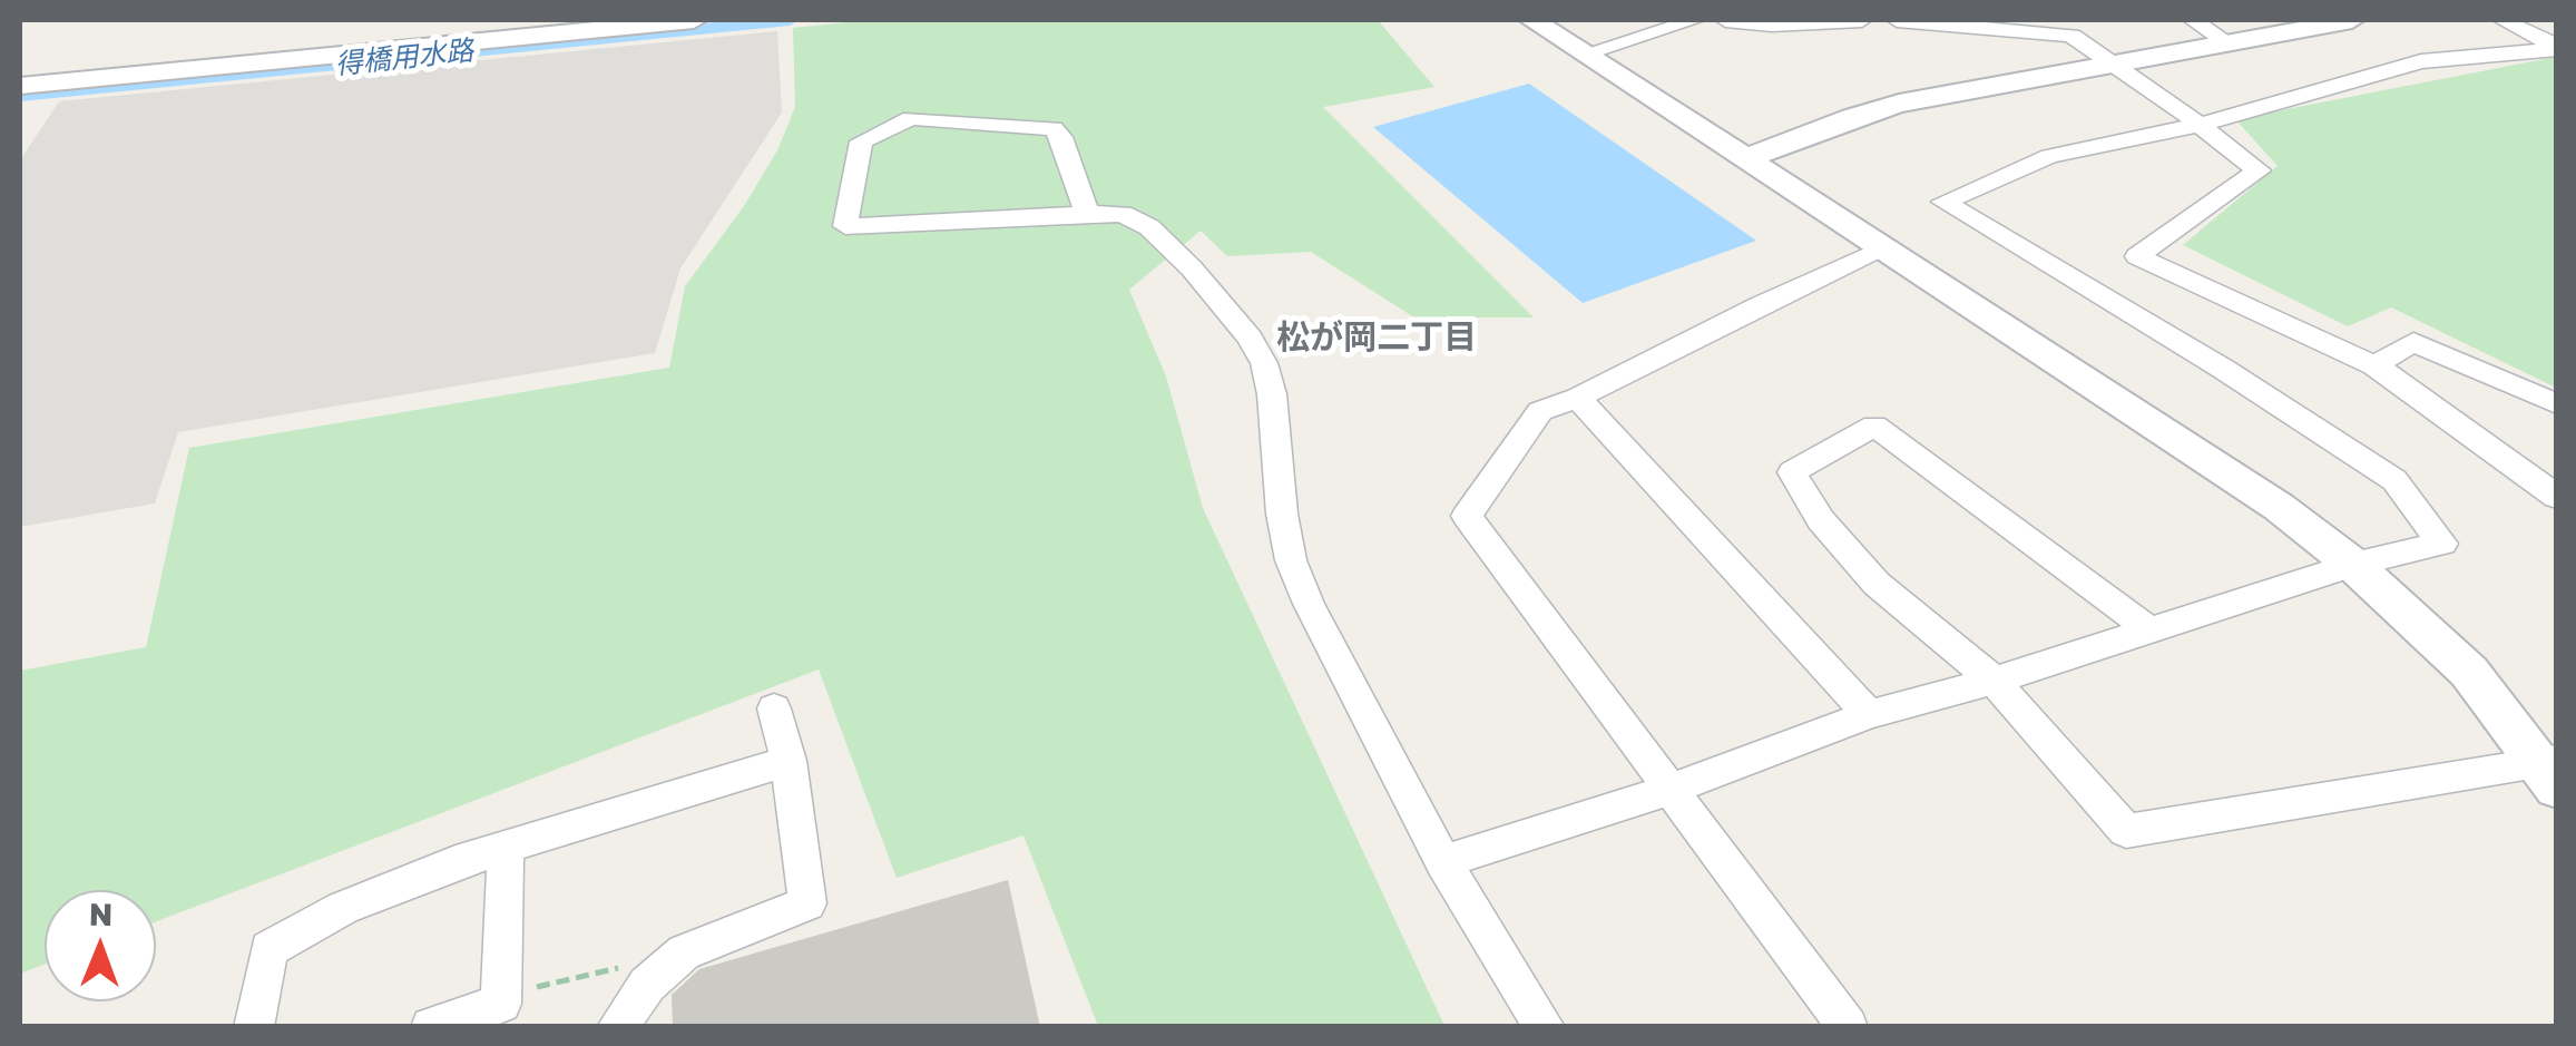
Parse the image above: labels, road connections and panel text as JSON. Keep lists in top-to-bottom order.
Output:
{
  "districts": ["松が岡二丁目"],
  "water": ["得橋用水路"],
  "north": "top"
}
